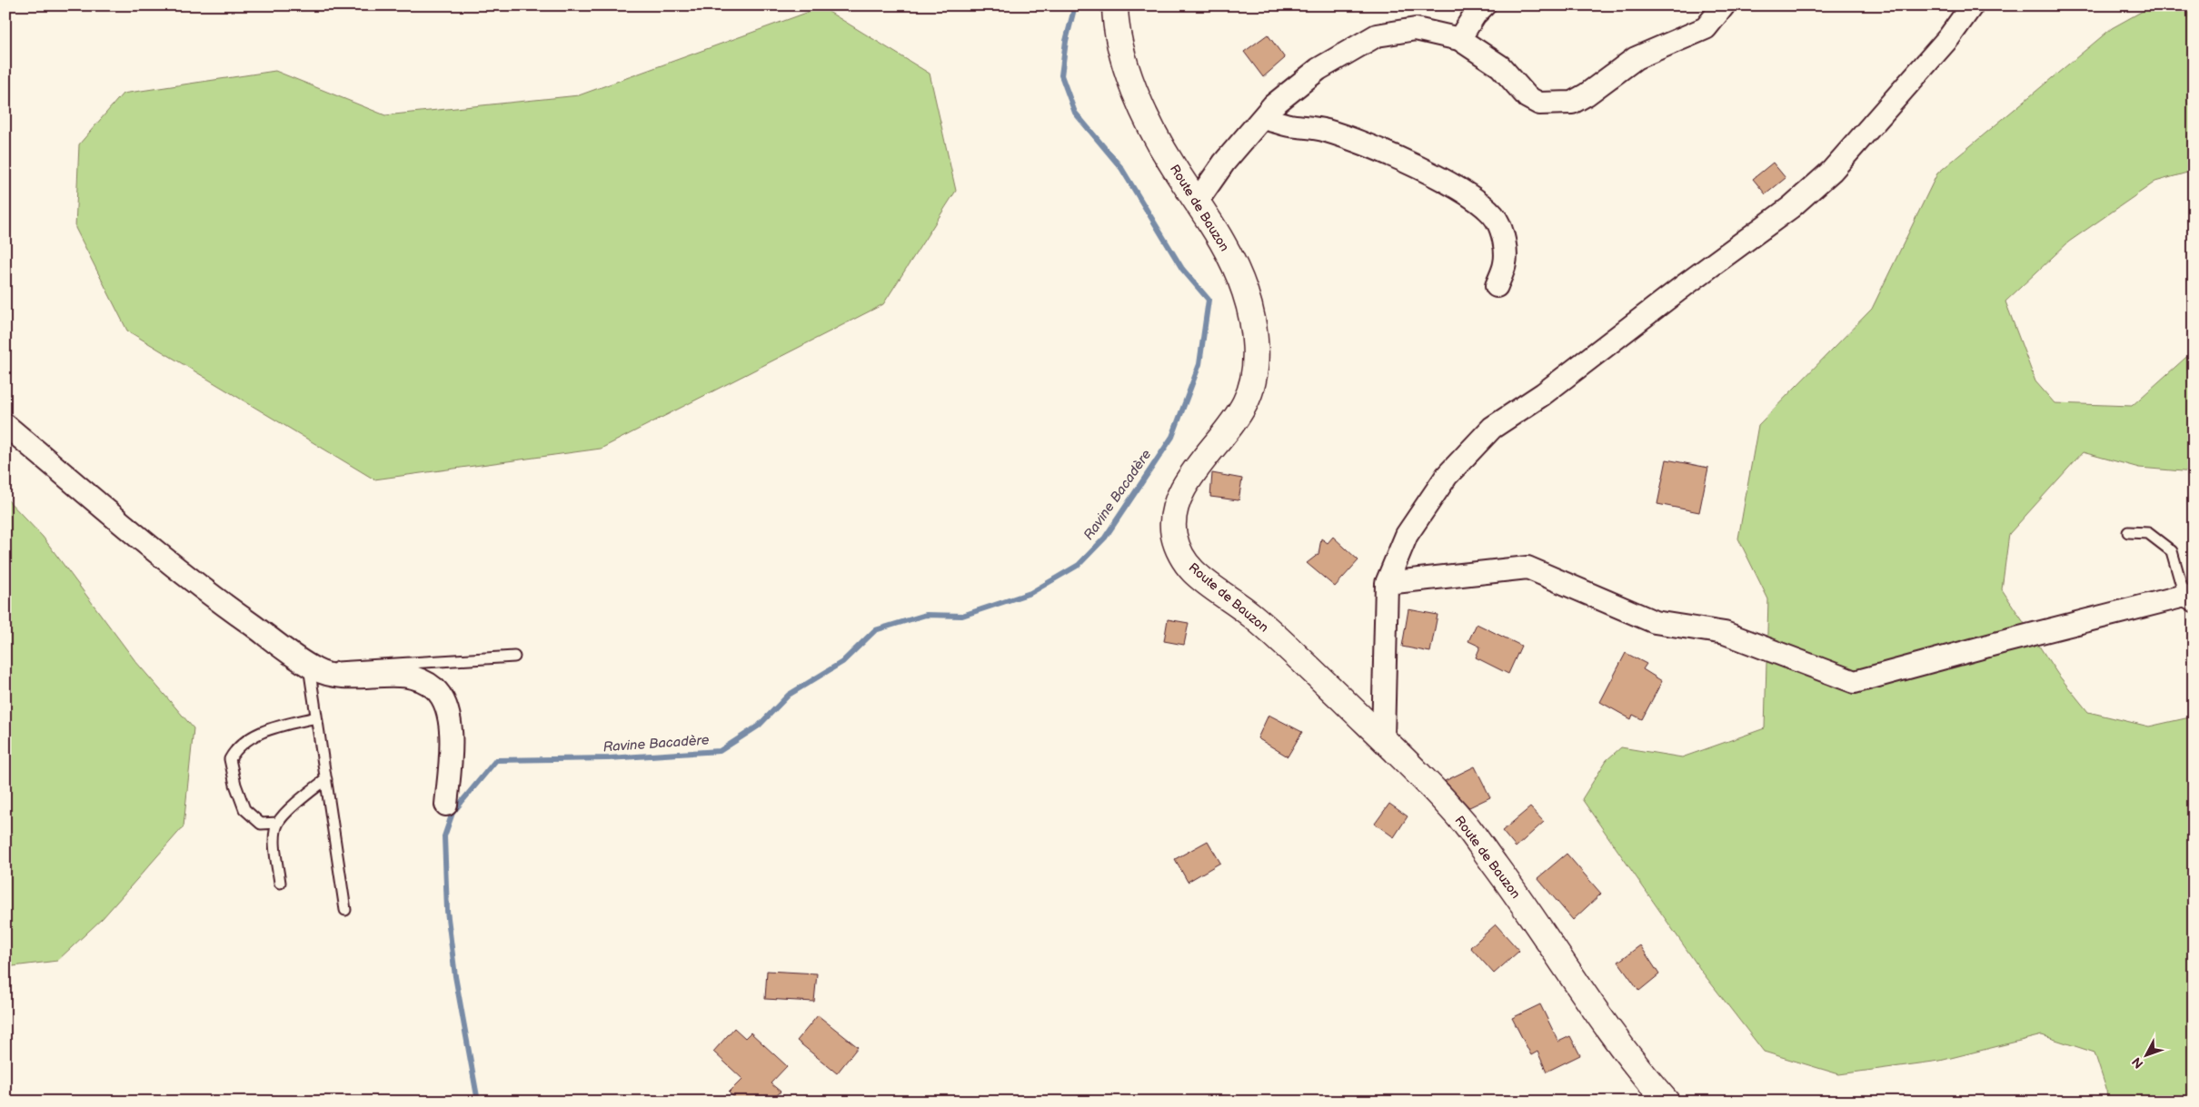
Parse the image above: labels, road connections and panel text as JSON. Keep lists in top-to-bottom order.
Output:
{
  "streets": {
    "street": ["Route de Bauzon"]
  },
  "water": ["Ravine Bacadère"],
  "north": "bottom left"
}
